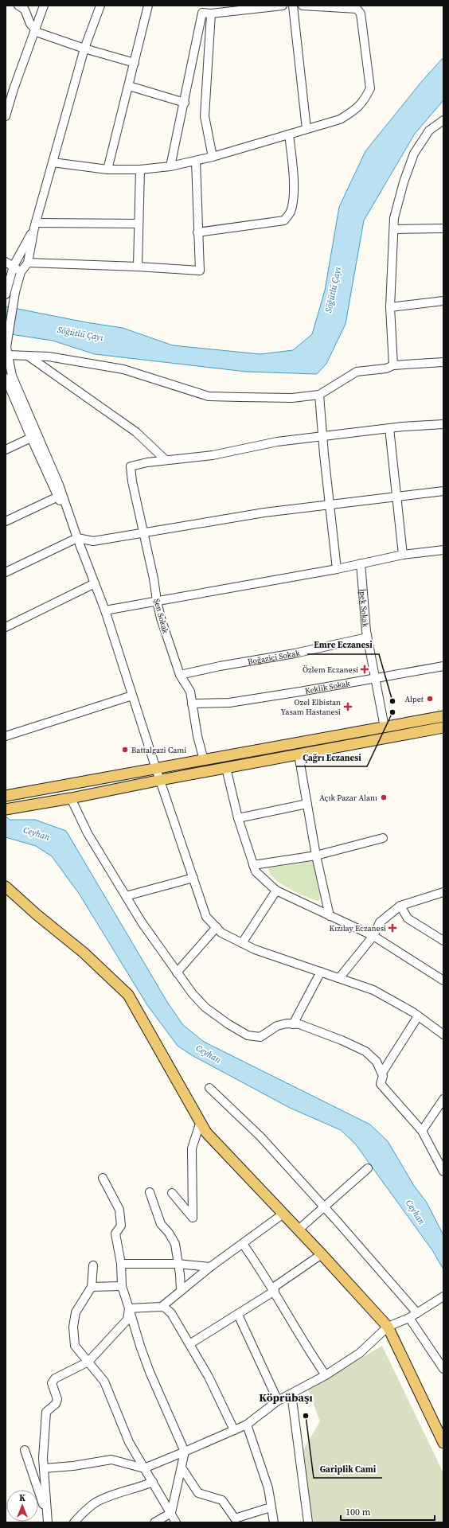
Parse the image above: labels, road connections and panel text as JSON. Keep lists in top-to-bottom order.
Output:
{
  "streets": {
    "street": [
      "İpek Sokak",
      "Şen Sokak",
      "Boğaziçi Sokak",
      "Keklik Sokak"
    ]
  },
  "crossings": [
    ["İpek Sokak", "Boğaziçi Sokak"],
    ["İpek Sokak", "Keklik Sokak"],
    ["Şen Sokak", "Boğaziçi Sokak"],
    ["Şen Sokak", "Keklik Sokak"]
  ],
  "districts": ["Köprübaşı"],
  "water": ["Söğütlü Çayı", "Ceyhan"],
  "places": {
    "health": ["Özlem Eczanesi", "Ozel Elbistan Yasam Hastanesi", "Kızılay Eczanesi"],
    "other": [
      "Alpet",
      "Emre Eczanesi",
      "Çağrı Eczanesi",
      "Battalgazi Cami",
      "Açık Pazar Alanı",
      "Gariplik Cami"
    ]
  },
  "scale_bar": "100 m",
  "north": "top"
}
